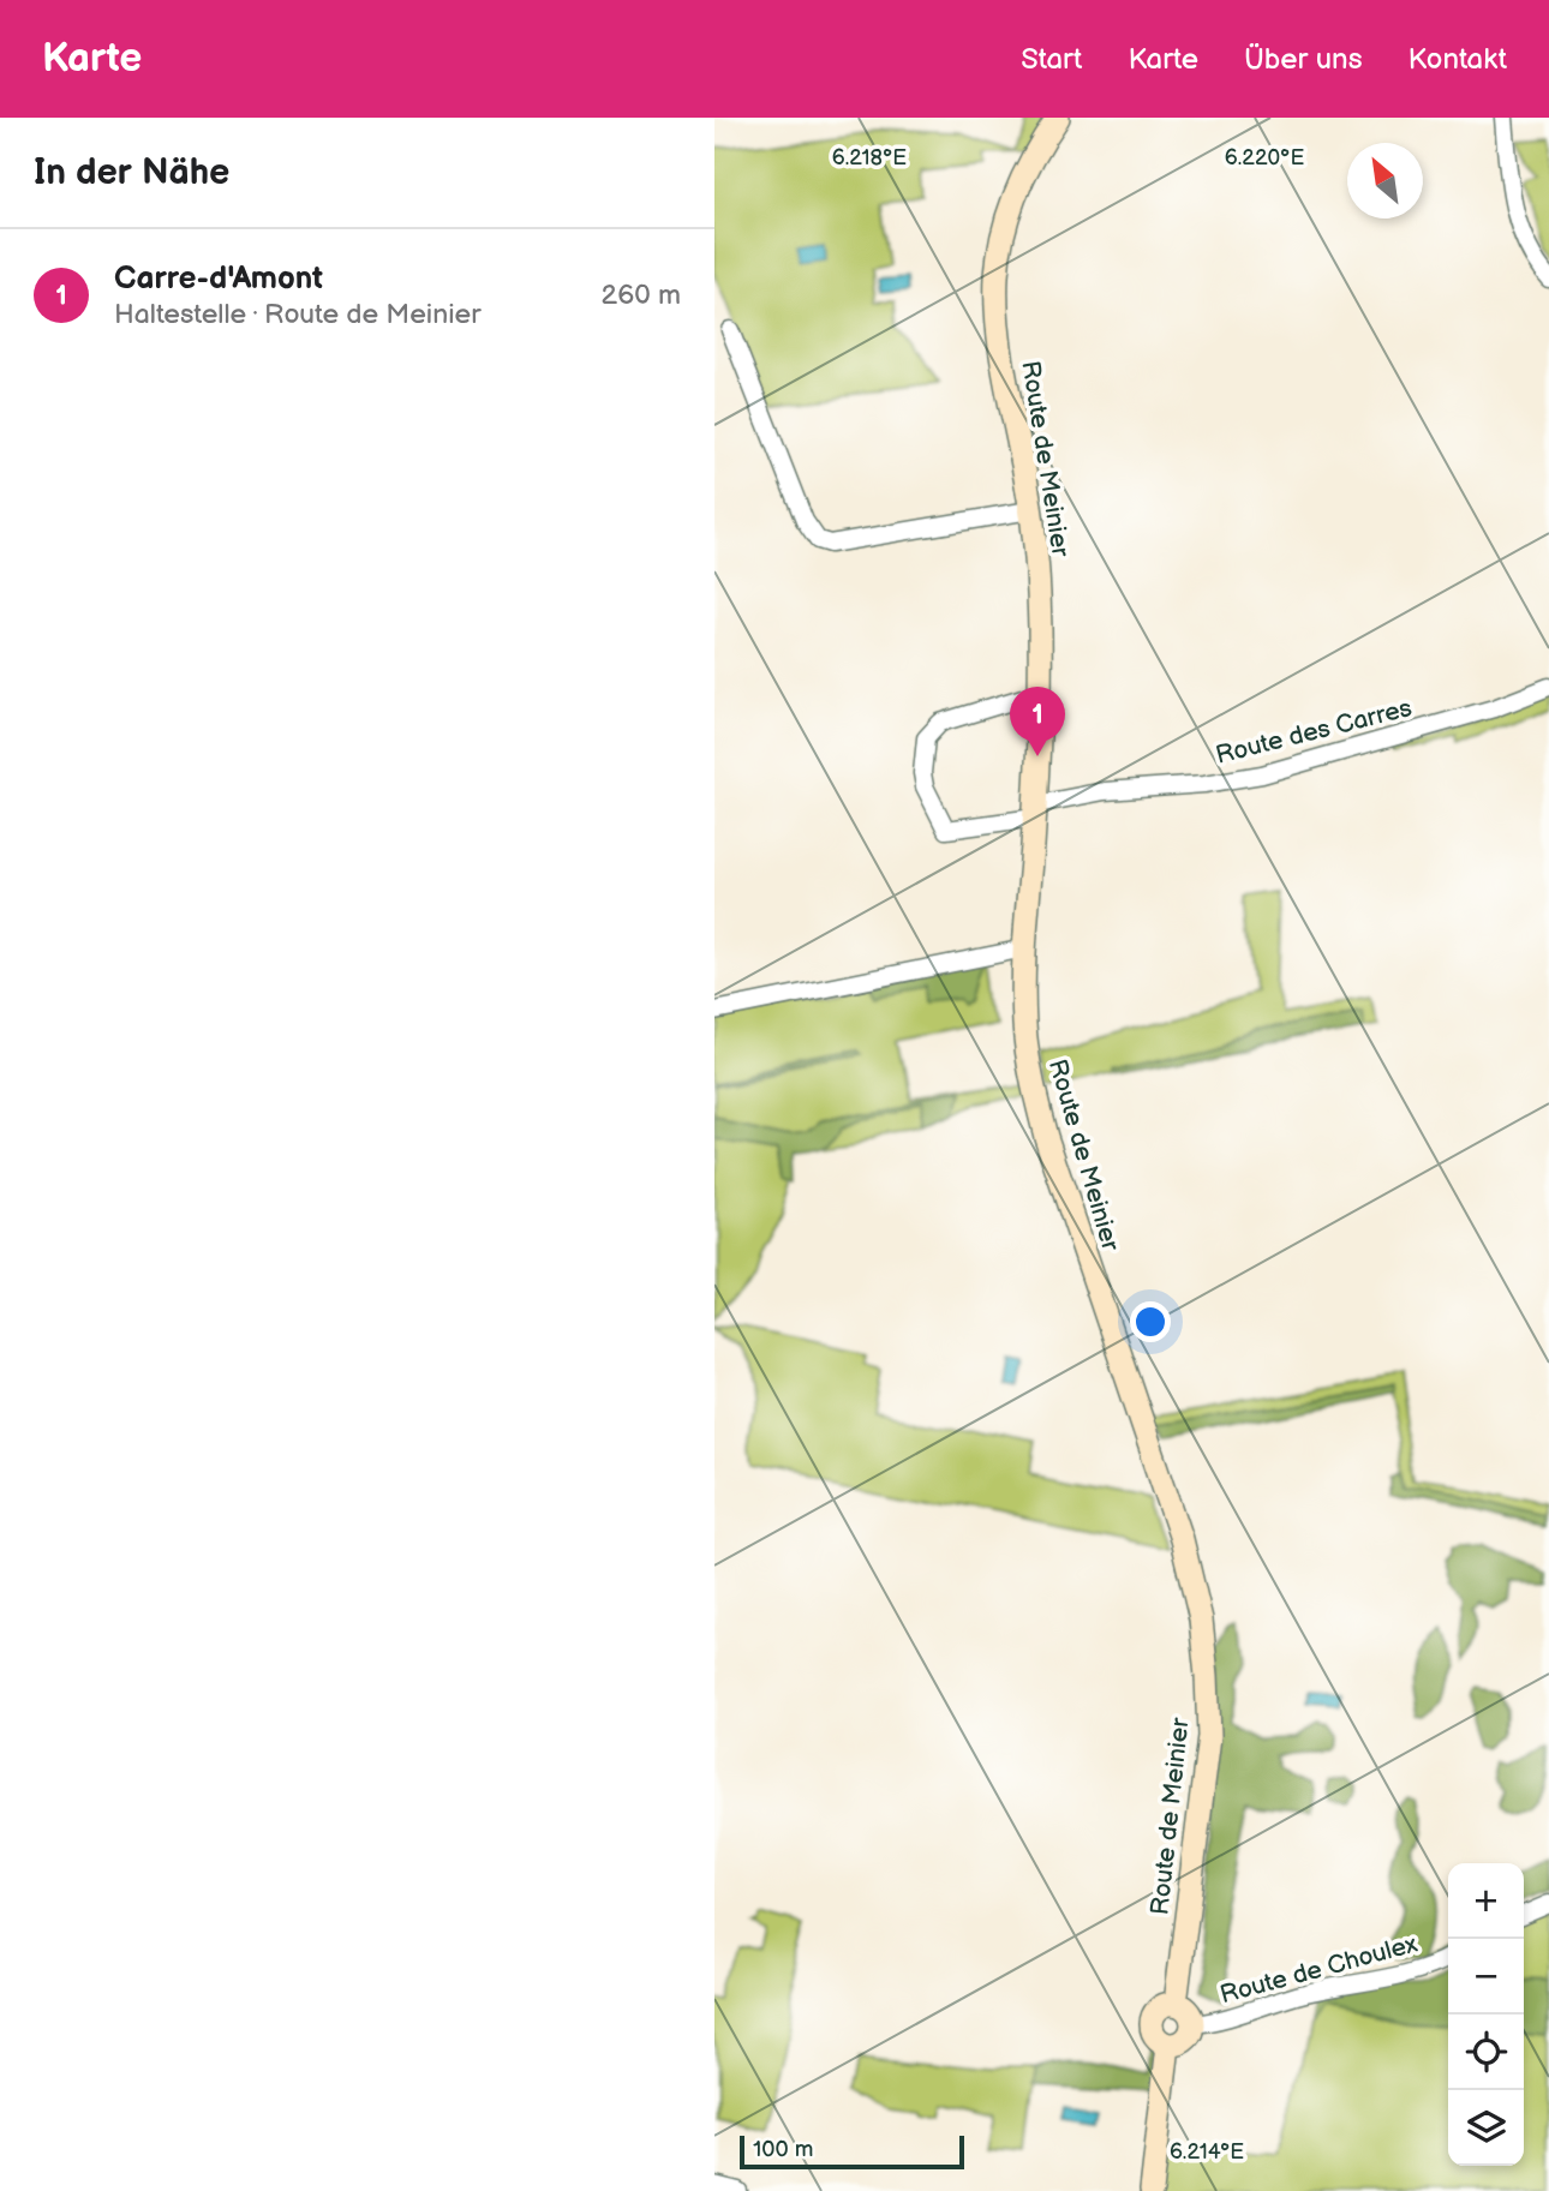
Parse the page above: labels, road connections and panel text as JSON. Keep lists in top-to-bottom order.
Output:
{
  "streets": {
    "street": ["Route de Meinier", "Route des Carres", "Route de Choulex"]
  },
  "crossings": [
    ["Route de Meinier", "Route des Carres"],
    ["Route de Meinier", "Route de Choulex"]
  ],
  "scale_bar": "100 m",
  "north": "top left",
  "page": {
    "header": "Karte",
    "nav": [
      "Start",
      "Karte",
      "Über uns",
      "Kontakt"
    ],
    "heading": "In der Nähe",
    "list": [
      {
        "mark": "1",
        "name": "Carre-d'Amont",
        "note": "Haltestelle · Route de Meinier",
        "value": "260 m"
      }
    ],
    "pins": "1",
    "map_buttons": ["+", "−"],
    "scale": "100 m"
  },
  "coordinates": ["6.218°E", "6.220°E", "6.214°E"]
}
